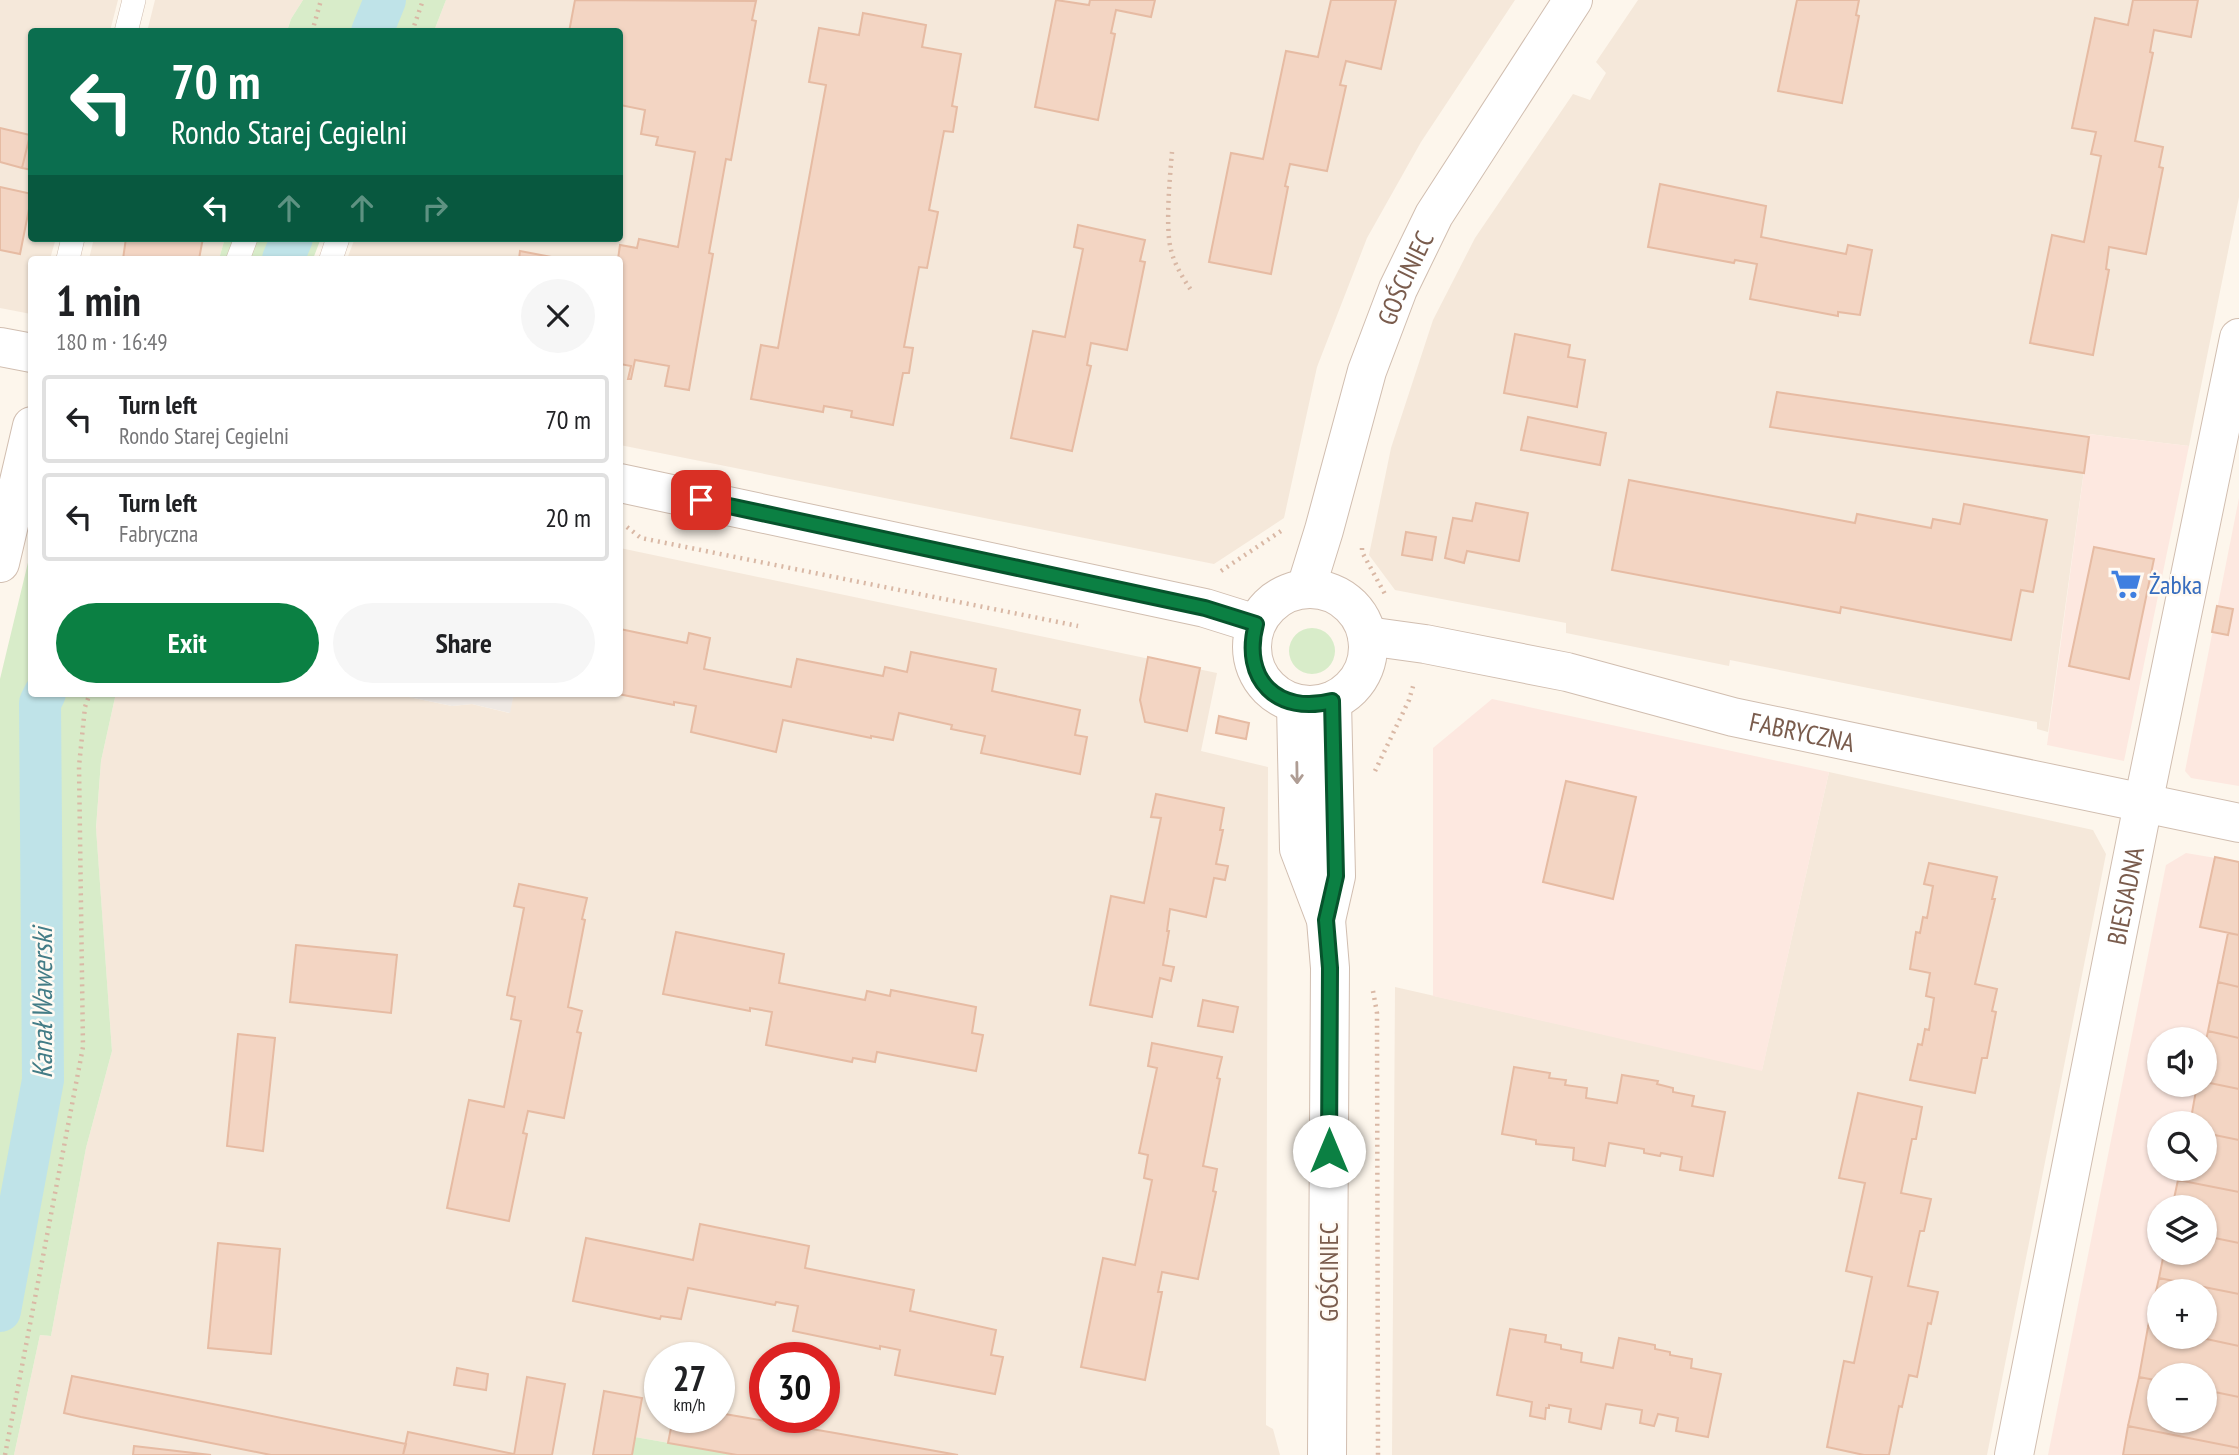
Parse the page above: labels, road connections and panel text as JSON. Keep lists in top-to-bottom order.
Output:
{
  "streets": {
    "street": ["GOŚCINIEC", "FABRYCZNA", "BIESIADNA"]
  },
  "crossings": [
    ["GOŚCINIEC", "FABRYCZNA"],
    ["FABRYCZNA", "BIESIADNA"]
  ],
  "water": ["Kanał Wawerski"],
  "places": {
    "supermarket": ["Żabka"]
  },
  "page": {
    "turn": ["70 m", "Rondo Starej Cegielni"],
    "heading": ["1 min", "180 m · 16:49"],
    "list": [
      {
        "name": "Turn left",
        "note": "Rondo Starej Cegielni",
        "value": "70 m"
      },
      {
        "name": "Turn left",
        "note": "Fabryczna",
        "value": "20 m"
      }
    ],
    "buttons": ["Exit", "Share"],
    "map_buttons": ["+", "−"],
    "speed": "27 km/h",
    "limit": "30"
  }
}
